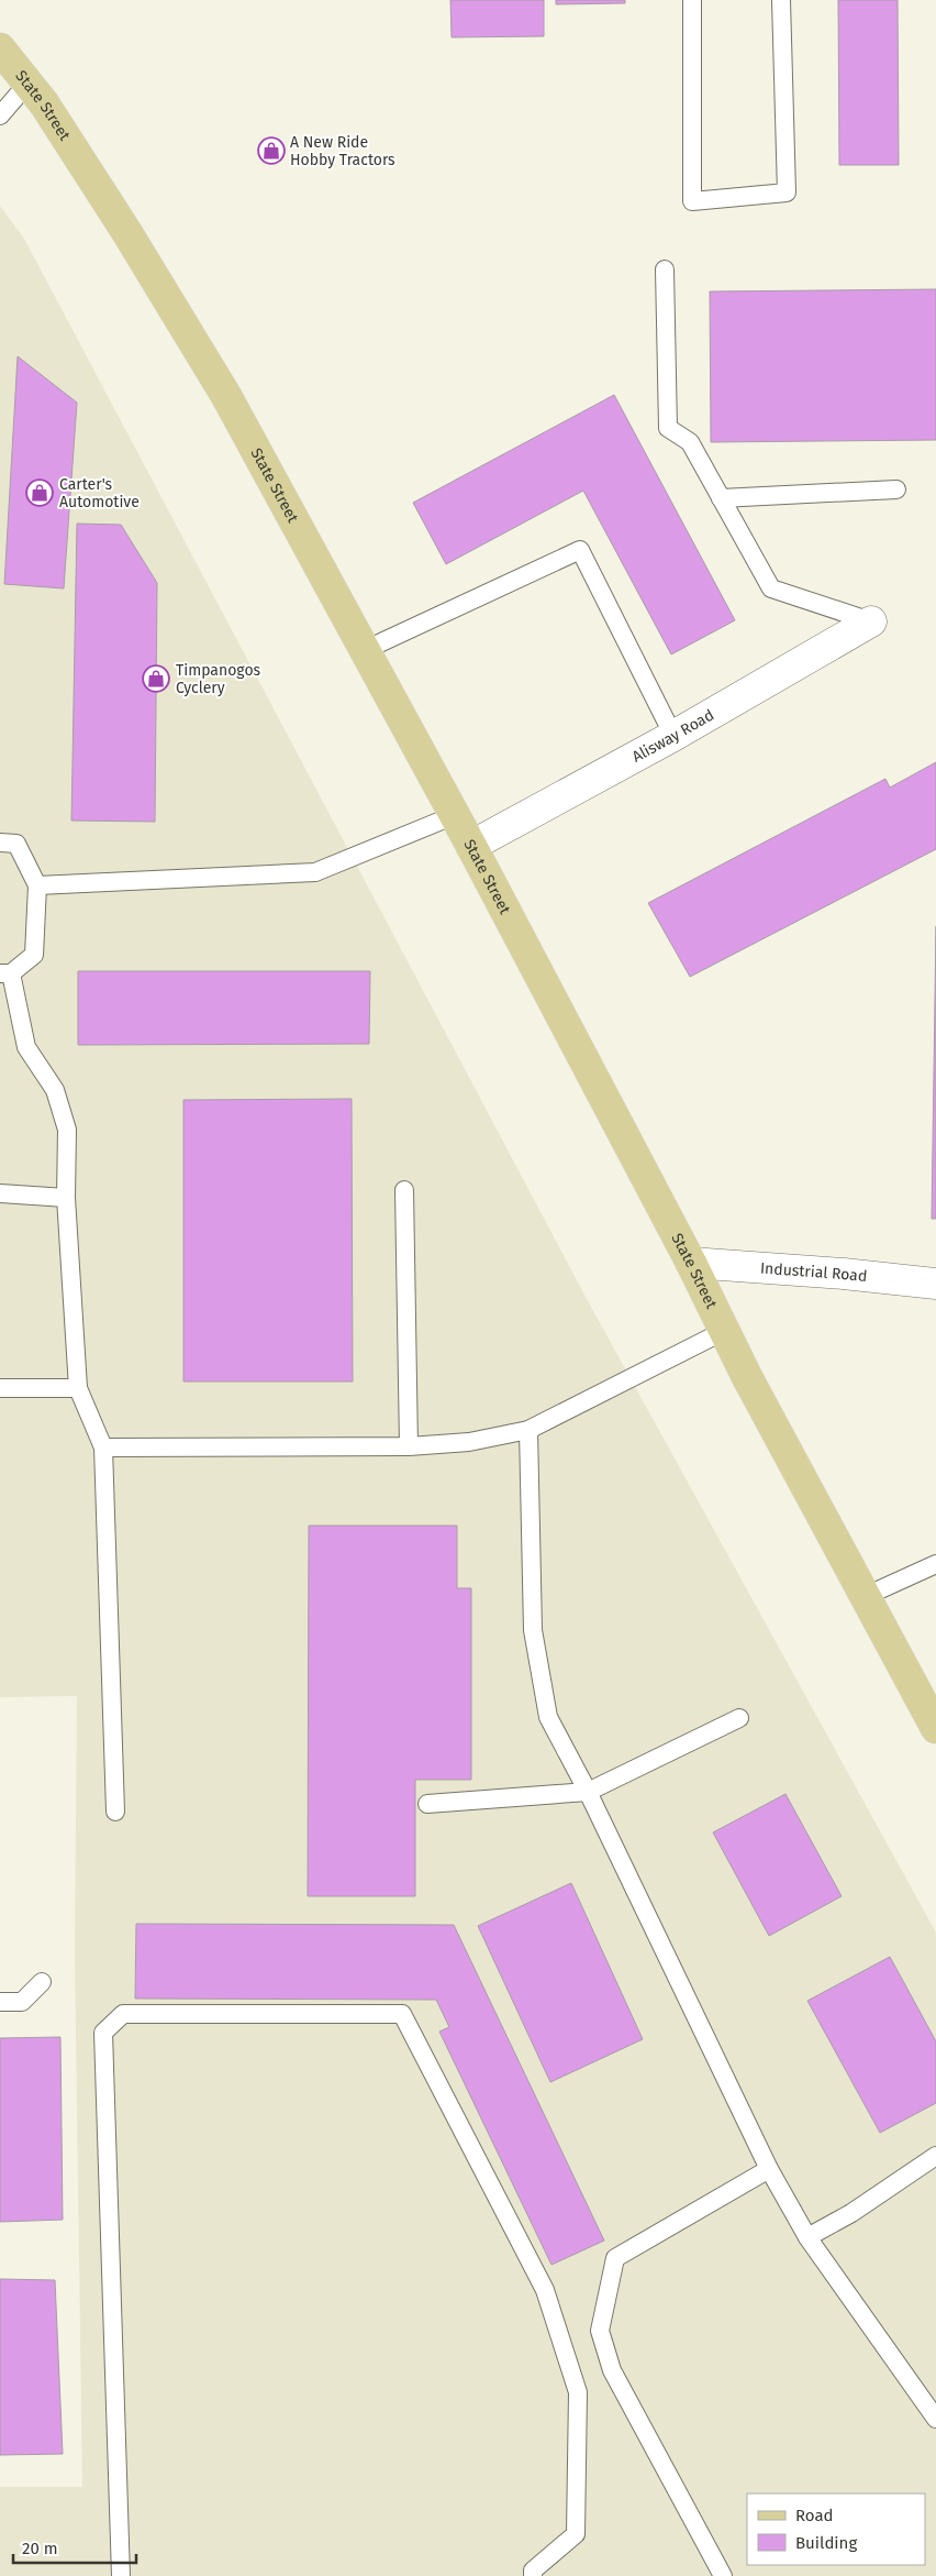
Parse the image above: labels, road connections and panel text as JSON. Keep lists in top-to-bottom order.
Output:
{
  "streets": {
    "main road": ["State Street"],
    "street": ["Alisway Road", "Industrial Road"]
  },
  "crossings": [
    ["State Street", "Alisway Road"],
    ["State Street", "Industrial Road"]
  ],
  "places": {
    "shop": ["A New Ride Hobby Tractors", "Carter's Automotive", "Timpanogos Cyclery"]
  },
  "legend": ["Road", "Building"],
  "scale_bar": "20 m"
}
